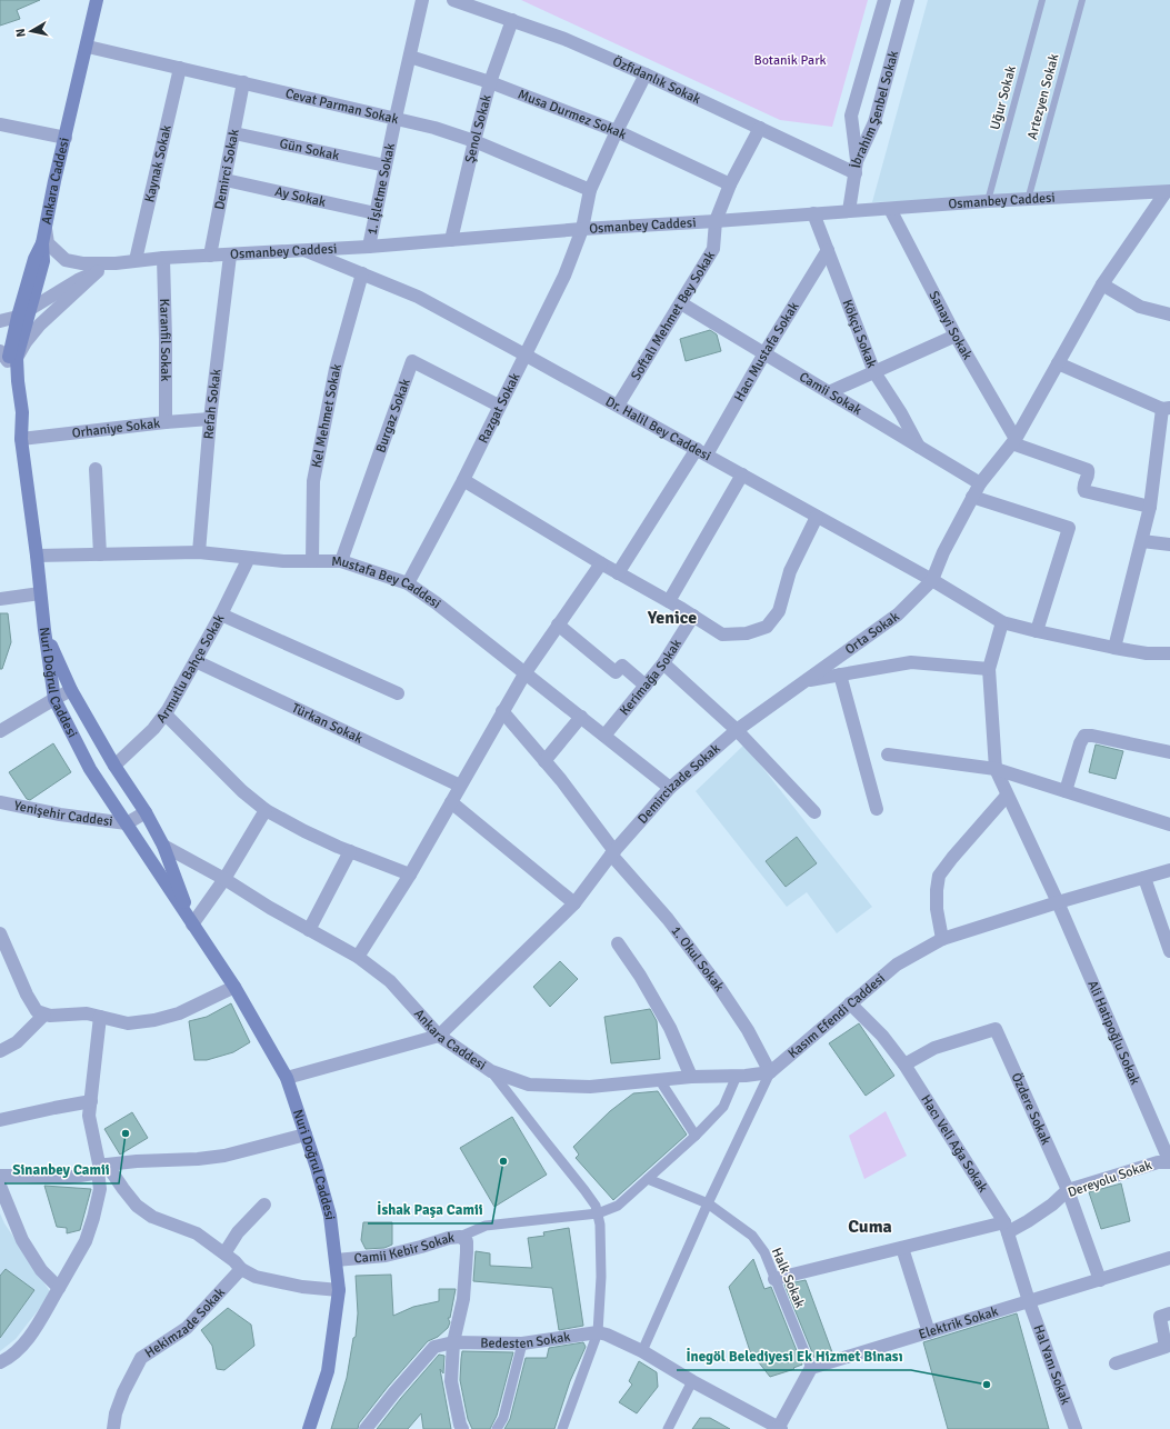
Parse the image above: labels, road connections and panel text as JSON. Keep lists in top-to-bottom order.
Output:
{
  "streets": {
    "main road": ["Ankara Caddesi", "Nuri Doğrul Caddesi"],
    "street": [
      "Özfidanlık Sokak",
      "İbrahim Şenbel Sokak",
      "Cevat Parman Sokak",
      "Musa Durmez Sokak",
      "Şenol Sokak",
      "Gün Sokak",
      "Kaynak Sokak",
      "Demirci Sokak",
      "1. İşletme Sokak",
      "Ay Sokak",
      "Osmanbey Caddesi",
      "Softalı Mehmet Bey Sokak",
      "Sanayi Sokak",
      "Kökçü Sokak",
      "Karanfil Sokak",
      "Hacı Mustafa Sokak",
      "Camii Sokak",
      "Refah Sokak",
      "Razgat Sokak",
      "Kel Mehmet Sokak",
      "Burgaz Sokak",
      "Orhaniye Sokak",
      "Dr. Halil Bey Caddesi",
      "Mustafa Bey Caddesi",
      "Orta Sokak",
      "Armutlu Bahçe Sokak",
      "Kerimağa Sokak",
      "Türkan Sokak",
      "Demircizade Sokak",
      "Yenişehir Caddesi",
      "1. Okul Sokak",
      "Kasım Efendi Caddesi",
      "Ali Hatipoğlu Sokak",
      "Özdere Sokak",
      "Hacı Veli Ağa Sokak",
      "Dereyolu Sokak",
      "Camii Kebir Sokak",
      "Halk Sokak",
      "Hekimzade Sokak",
      "Elektrik Sokak",
      "Bedesten Sokak",
      "Hal Yanı Sokak"
    ],
    "lane": ["Artezyen Sokak", "Uğur Sokak"]
  },
  "crossings": [
    ["Özfidanlık Sokak", "İbrahim Şenbel Sokak"],
    ["Özfidanlık Sokak", "Şenol Sokak"],
    ["Özfidanlık Sokak", "Softalı Mehmet Bey Sokak"],
    ["Özfidanlık Sokak", "Razgat Sokak"],
    ["Artezyen Sokak", "Osmanbey Caddesi"],
    ["Uğur Sokak", "Osmanbey Caddesi"],
    ["Cevat Parman Sokak", "Şenol Sokak"],
    ["Cevat Parman Sokak", "Kaynak Sokak"],
    ["Cevat Parman Sokak", "Demirci Sokak"],
    ["Cevat Parman Sokak", "Ankara Caddesi"],
    ["Cevat Parman Sokak", "1. İşletme Sokak"],
    ["Cevat Parman Sokak", "Razgat Sokak"],
    ["Musa Durmez Sokak", "Şenol Sokak"],
    ["Musa Durmez Sokak", "1. İşletme Sokak"],
    ["Musa Durmez Sokak", "Softalı Mehmet Bey Sokak"],
    ["Musa Durmez Sokak", "Razgat Sokak"],
    ["Şenol Sokak", "Osmanbey Caddesi"],
    ["Gün Sokak", "Demirci Sokak"],
    ["Gün Sokak", "1. İşletme Sokak"],
    ["Kaynak Sokak", "Osmanbey Caddesi"],
    ["Demirci Sokak", "Ay Sokak"],
    ["Demirci Sokak", "Osmanbey Caddesi"],
    ["Ankara Caddesi", "Orhaniye Sokak"],
    ["Ankara Caddesi", "Mustafa Bey Caddesi"],
    ["Ankara Caddesi", "Nuri Doğrul Caddesi"],
    ["Ankara Caddesi", "Demircizade Sokak"],
    ["Ankara Caddesi", "Camii Kebir Sokak"],
    ["Ankara Caddesi", "Bedesten Sokak"],
    ["1. İşletme Sokak", "Ay Sokak"],
    ["1. İşletme Sokak", "Osmanbey Caddesi"],
    ["Osmanbey Caddesi", "Softalı Mehmet Bey Sokak"],
    ["Osmanbey Caddesi", "Sanayi Sokak"],
    ["Osmanbey Caddesi", "Kökçü Sokak"],
    ["Osmanbey Caddesi", "Karanfil Sokak"],
    ["Osmanbey Caddesi", "Refah Sokak"],
    ["Osmanbey Caddesi", "Razgat Sokak"],
    ["Osmanbey Caddesi", "Dr. Halil Bey Caddesi"],
    ["Softalı Mehmet Bey Sokak", "Camii Sokak"],
    ["Softalı Mehmet Bey Sokak", "Dr. Halil Bey Caddesi"],
    ["Kökçü Sokak", "Hacı Mustafa Sokak"],
    ["Kökçü Sokak", "Camii Sokak"],
    ["Karanfil Sokak", "Orhaniye Sokak"],
    ["Hacı Mustafa Sokak", "Camii Sokak"],
    ["Hacı Mustafa Sokak", "Dr. Halil Bey Caddesi"],
    ["Refah Sokak", "Orhaniye Sokak"],
    ["Refah Sokak", "Mustafa Bey Caddesi"],
    ["Razgat Sokak", "Burgaz Sokak"],
    ["Razgat Sokak", "Dr. Halil Bey Caddesi"],
    ["Razgat Sokak", "Mustafa Bey Caddesi"],
    ["Kel Mehmet Sokak", "Dr. Halil Bey Caddesi"],
    ["Kel Mehmet Sokak", "Mustafa Bey Caddesi"],
    ["Burgaz Sokak", "Mustafa Bey Caddesi"],
    ["Dr. Halil Bey Caddesi", "Orta Sokak"],
    ["Dr. Halil Bey Caddesi", "Ali Hatipoğlu Sokak"],
    ["Mustafa Bey Caddesi", "Armutlu Bahçe Sokak"],
    ["Mustafa Bey Caddesi", "Kerimağa Sokak"],
    ["Mustafa Bey Caddesi", "Demircizade Sokak"],
    ["Orta Sokak", "Demircizade Sokak"],
    ["Armutlu Bahçe Sokak", "Nuri Doğrul Caddesi"],
    ["Armutlu Bahçe Sokak", "Türkan Sokak"],
    ["Nuri Doğrul Caddesi", "Yenişehir Caddesi"],
    ["Nuri Doğrul Caddesi", "Camii Kebir Sokak"],
    ["Demircizade Sokak", "1. Okul Sokak"],
    ["Demircizade Sokak", "Ali Hatipoğlu Sokak"],
    ["1. Okul Sokak", "Kasım Efendi Caddesi"],
    ["Kasım Efendi Caddesi", "Ali Hatipoğlu Sokak"],
    ["Kasım Efendi Caddesi", "Hacı Veli Ağa Sokak"],
    ["Ali Hatipoğlu Sokak", "Dereyolu Sokak"],
    ["Özdere Sokak", "Hacı Veli Ağa Sokak"],
    ["Özdere Sokak", "Dereyolu Sokak"],
    ["Özdere Sokak", "Elektrik Sokak"],
    ["Hacı Veli Ağa Sokak", "Dereyolu Sokak"],
    ["Hacı Veli Ağa Sokak", "Elektrik Sokak"],
    ["Hacı Veli Ağa Sokak", "Hal Yanı Sokak"],
    ["Dereyolu Sokak", "Halk Sokak"],
    ["Camii Kebir Sokak", "Halk Sokak"],
    ["Halk Sokak", "Elektrik Sokak"],
    ["Elektrik Sokak", "Hal Yanı Sokak"]
  ],
  "districts": ["Yenice", "Cuma"],
  "parks": ["Botanik Park"],
  "places": ["Sinanbey Camii", "İshak Paşa Camii", "İnegöl Belediyesi Ek Hizmet Binası"],
  "north": "left"
}
